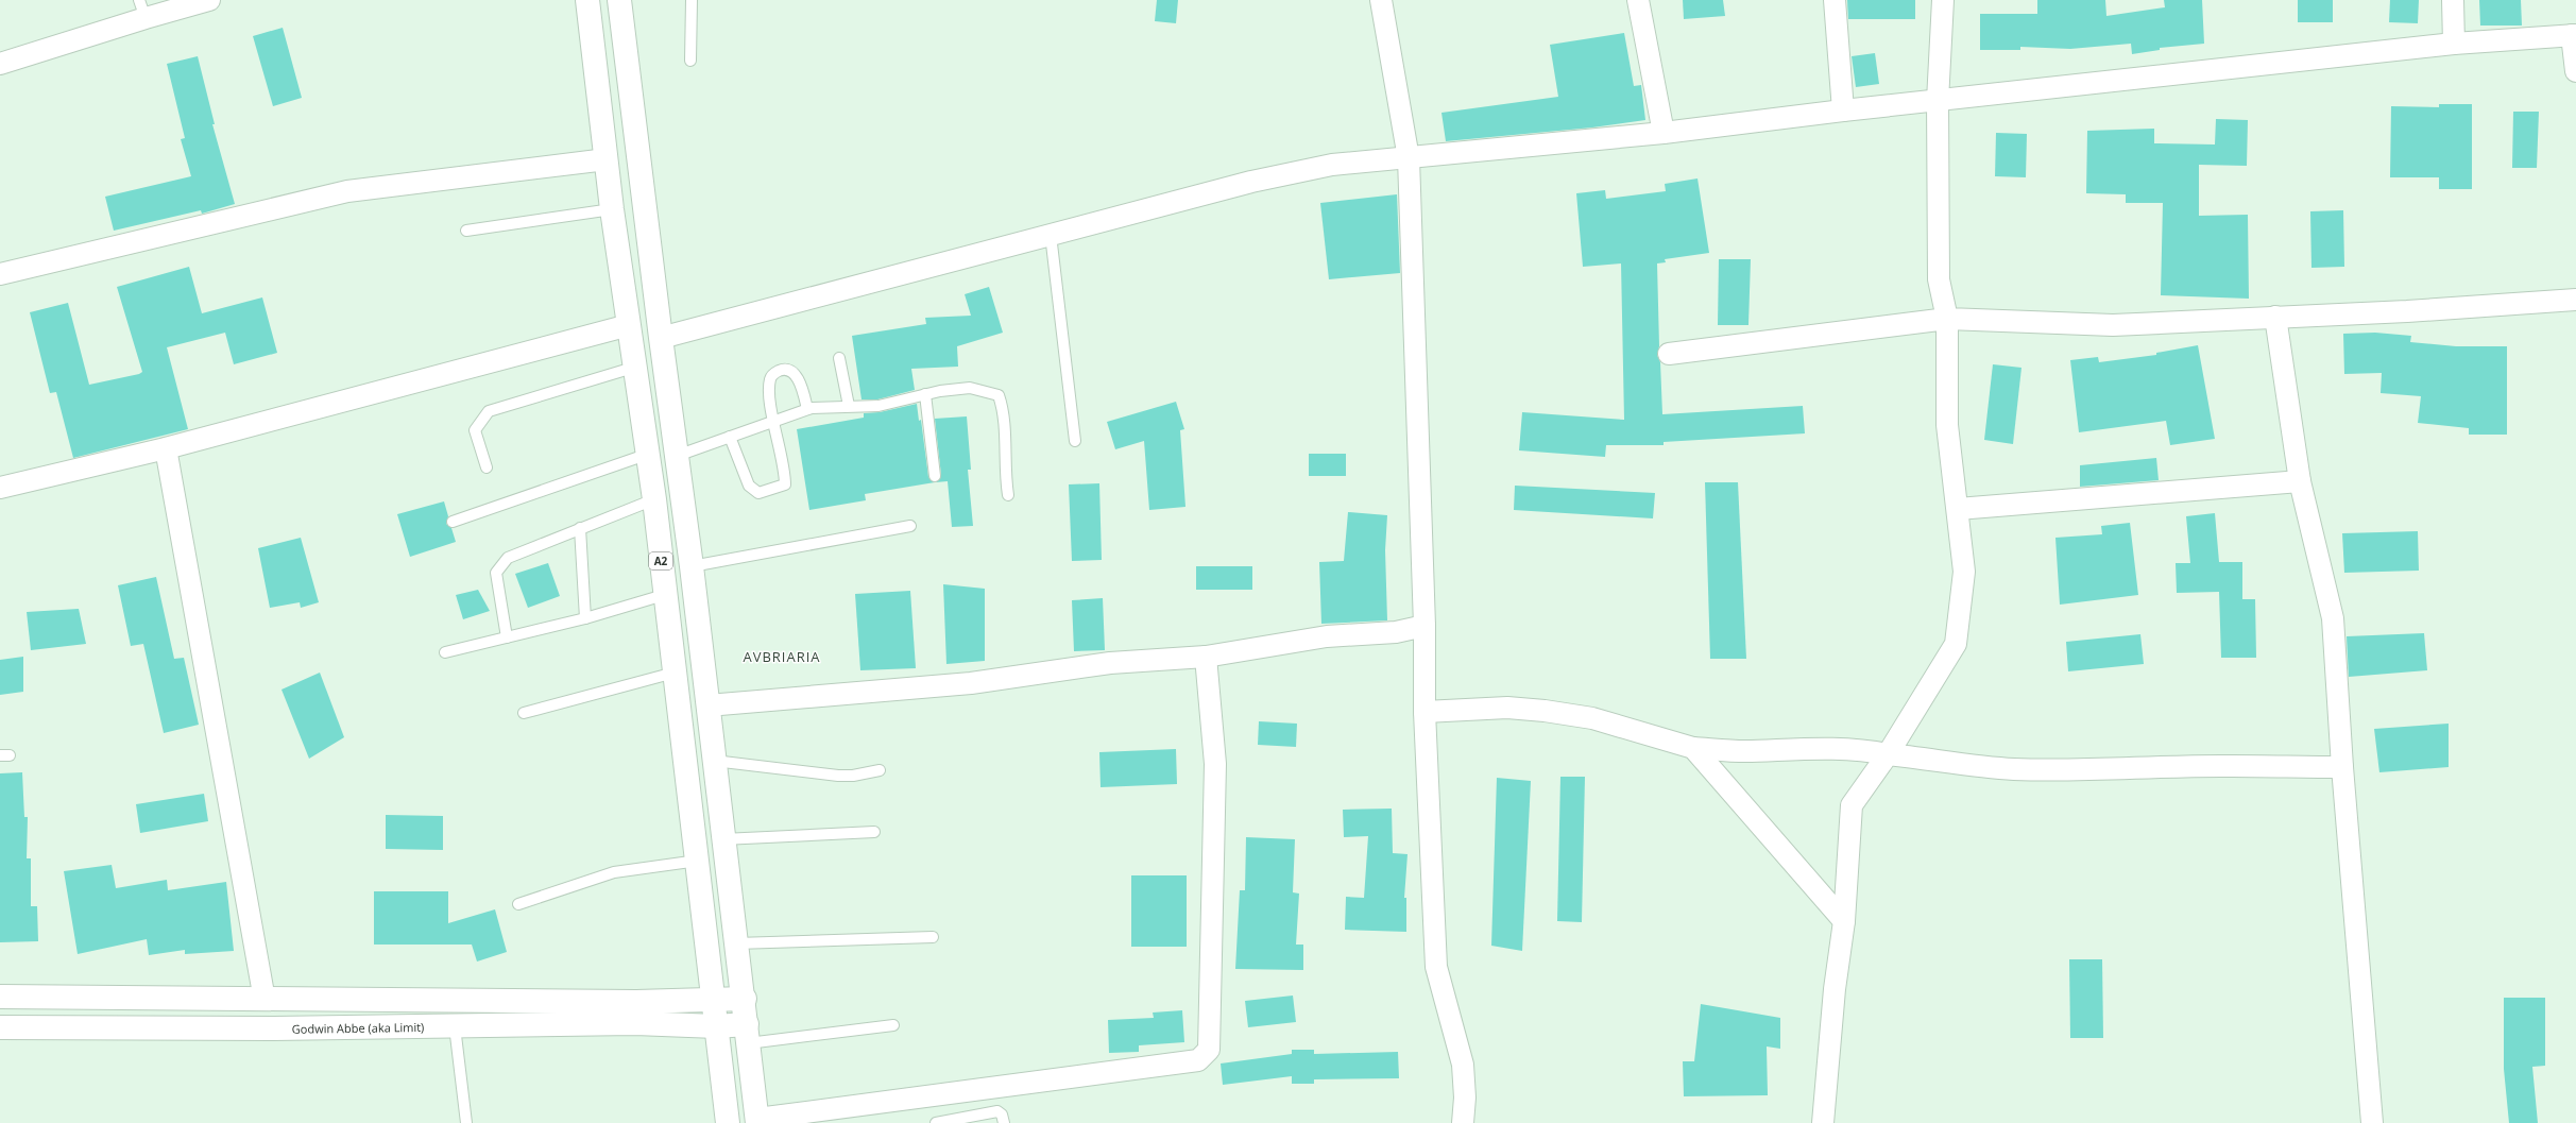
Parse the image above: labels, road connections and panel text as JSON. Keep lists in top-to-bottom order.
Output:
{
  "streets": {
    "main road": ["A2", "Godwin Abbe (aka Limit)"]
  },
  "crossings": [
    ["A2", "Godwin Abbe (aka Limit)"]
  ],
  "districts": ["AVBRIARIA"]
}
